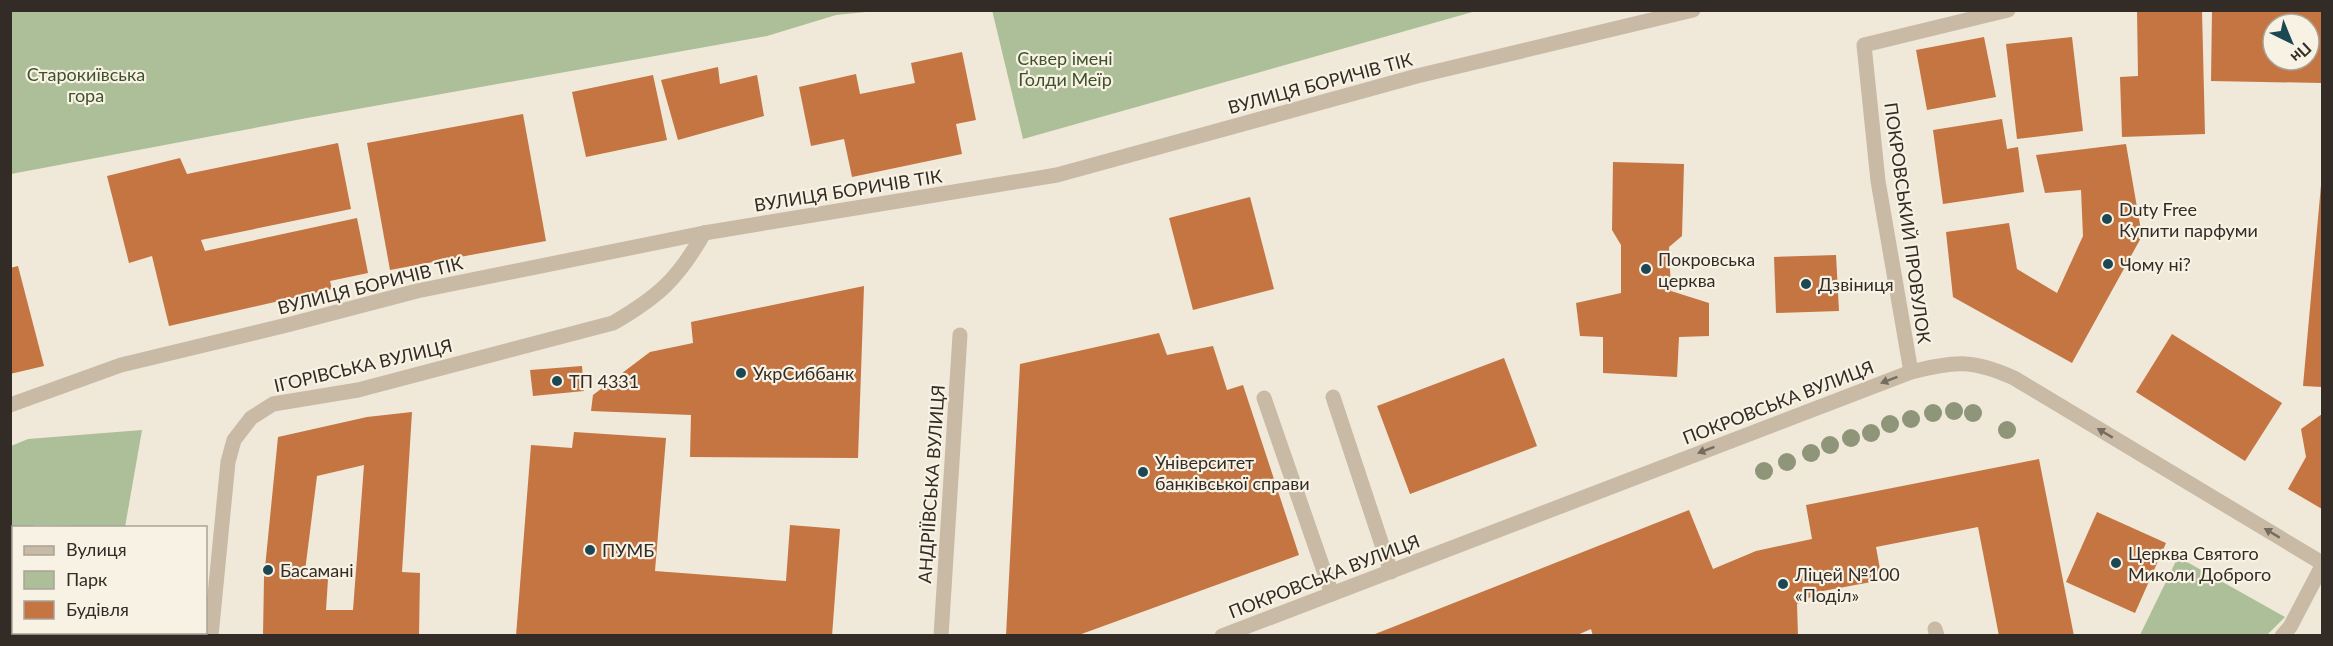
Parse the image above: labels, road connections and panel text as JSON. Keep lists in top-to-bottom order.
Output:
{
  "streets": {
    "street": [
      "ВУЛИЦЯ БОРИЧІВ ТІК",
      "ПОКРОВСЬКИЙ ПРОВУЛОК",
      "ІГОРІВСЬКА ВУЛИЦЯ",
      "ПОКРОВСЬКА ВУЛИЦЯ",
      "АНДРІЇВСЬКА ВУЛИЦЯ"
    ]
  },
  "crossings": [
    ["ВУЛИЦЯ БОРИЧІВ ТІК", "ІГОРІВСЬКА ВУЛИЦЯ"],
    ["ПОКРОВСЬКИЙ ПРОВУЛОК", "ПОКРОВСЬКА ВУЛИЦЯ"]
  ],
  "one_way": ["ПОКРОВСЬКА ВУЛИЦЯ"],
  "parks": ["Сквер імені Ґолди Меїр", "Старокиївська гора"],
  "places": [
    "Duty Free Купити парфуми",
    "Чому ні?",
    "Покровська церква",
    "Дзвіниця",
    "УкрСиббанк",
    "ТП 4331",
    "Університет банківської справи",
    "ПУМБ",
    "Церква Святого Миколи Доброго",
    "Басамані",
    "Ліцей №100 «Поділ»"
  ],
  "legend": ["Вулиця", "Парк", "Будівля"],
  "north": "bottom right"
}
